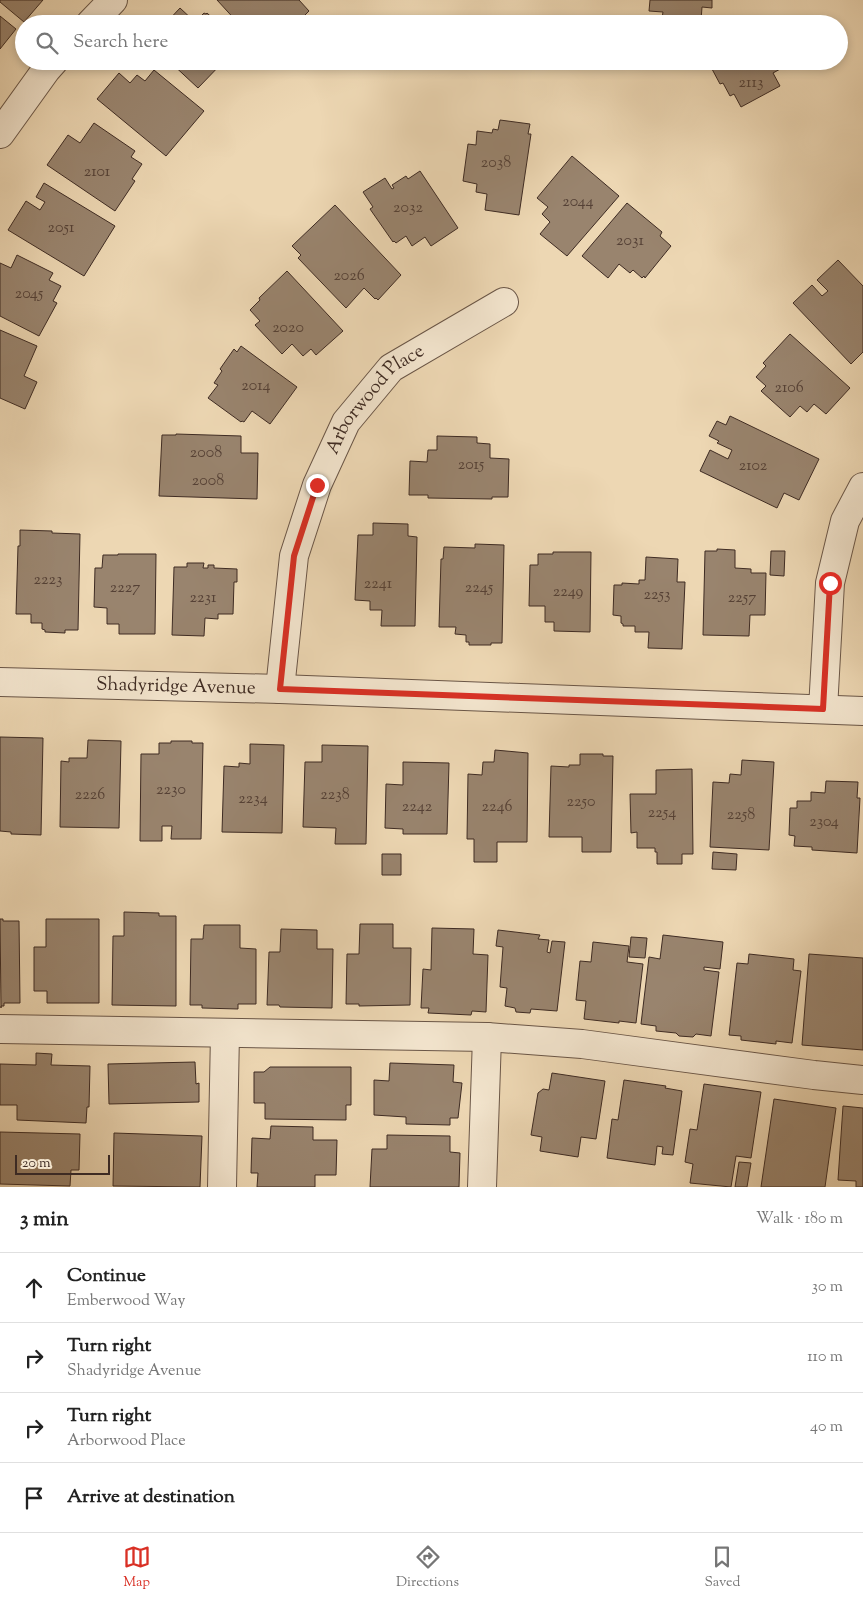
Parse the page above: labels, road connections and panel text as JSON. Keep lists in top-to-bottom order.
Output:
{
  "streets": {
    "street": ["Arborwood Place", "Shadyridge Avenue"]
  },
  "crossings": [
    ["Arborwood Place", "Shadyridge Avenue"]
  ],
  "house_numbers": [
    "2113",
    "2038",
    "2101",
    "2044",
    "2032",
    "2051",
    "2031",
    "2026",
    "2045",
    "2020",
    "2014",
    "2106",
    "2008",
    "2015",
    "2102",
    "2008",
    "2223",
    "2241",
    "2227",
    "2245",
    "2249",
    "2253",
    "2231",
    "2257",
    "2230",
    "2226",
    "2238",
    "2234",
    "2250",
    "2242",
    "2246",
    "2254",
    "2258",
    "2304"
  ],
  "scale_bar": "20 m",
  "page": {
    "search": "Search here",
    "scale": "20 m",
    "heading": ["3 min", "Walk · 180 m"],
    "list": [
      ["Continue", "Emberwood Way", "30 m"],
      ["Turn right", "Shadyridge Avenue", "110 m"],
      ["Turn right", "Arborwood Place", "40 m"],
      "Arrive at destination"
    ],
    "nav": ["Map", "Directions", "Saved"]
  }
}
